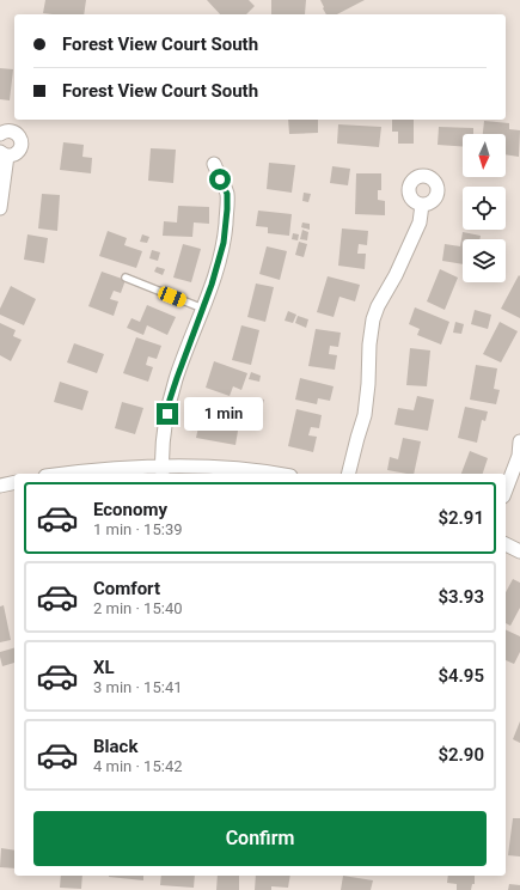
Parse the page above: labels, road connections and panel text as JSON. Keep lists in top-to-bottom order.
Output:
{
  "north": "bottom",
  "page": {
    "banner": ["Forest View Court South", "Forest View Court South"],
    "bubble": "1 min",
    "list": [
      {
        "name": "Economy",
        "note": "1 min · 15:39",
        "value": "$2.91"
      },
      {
        "name": "Comfort",
        "note": "2 min · 15:40",
        "value": "$3.93"
      },
      {
        "name": "XL",
        "note": "3 min · 15:41",
        "value": "$4.95"
      },
      {
        "name": "Black",
        "note": "4 min · 15:42",
        "value": "$2.90"
      }
    ],
    "buttons": "Confirm"
  }
}
